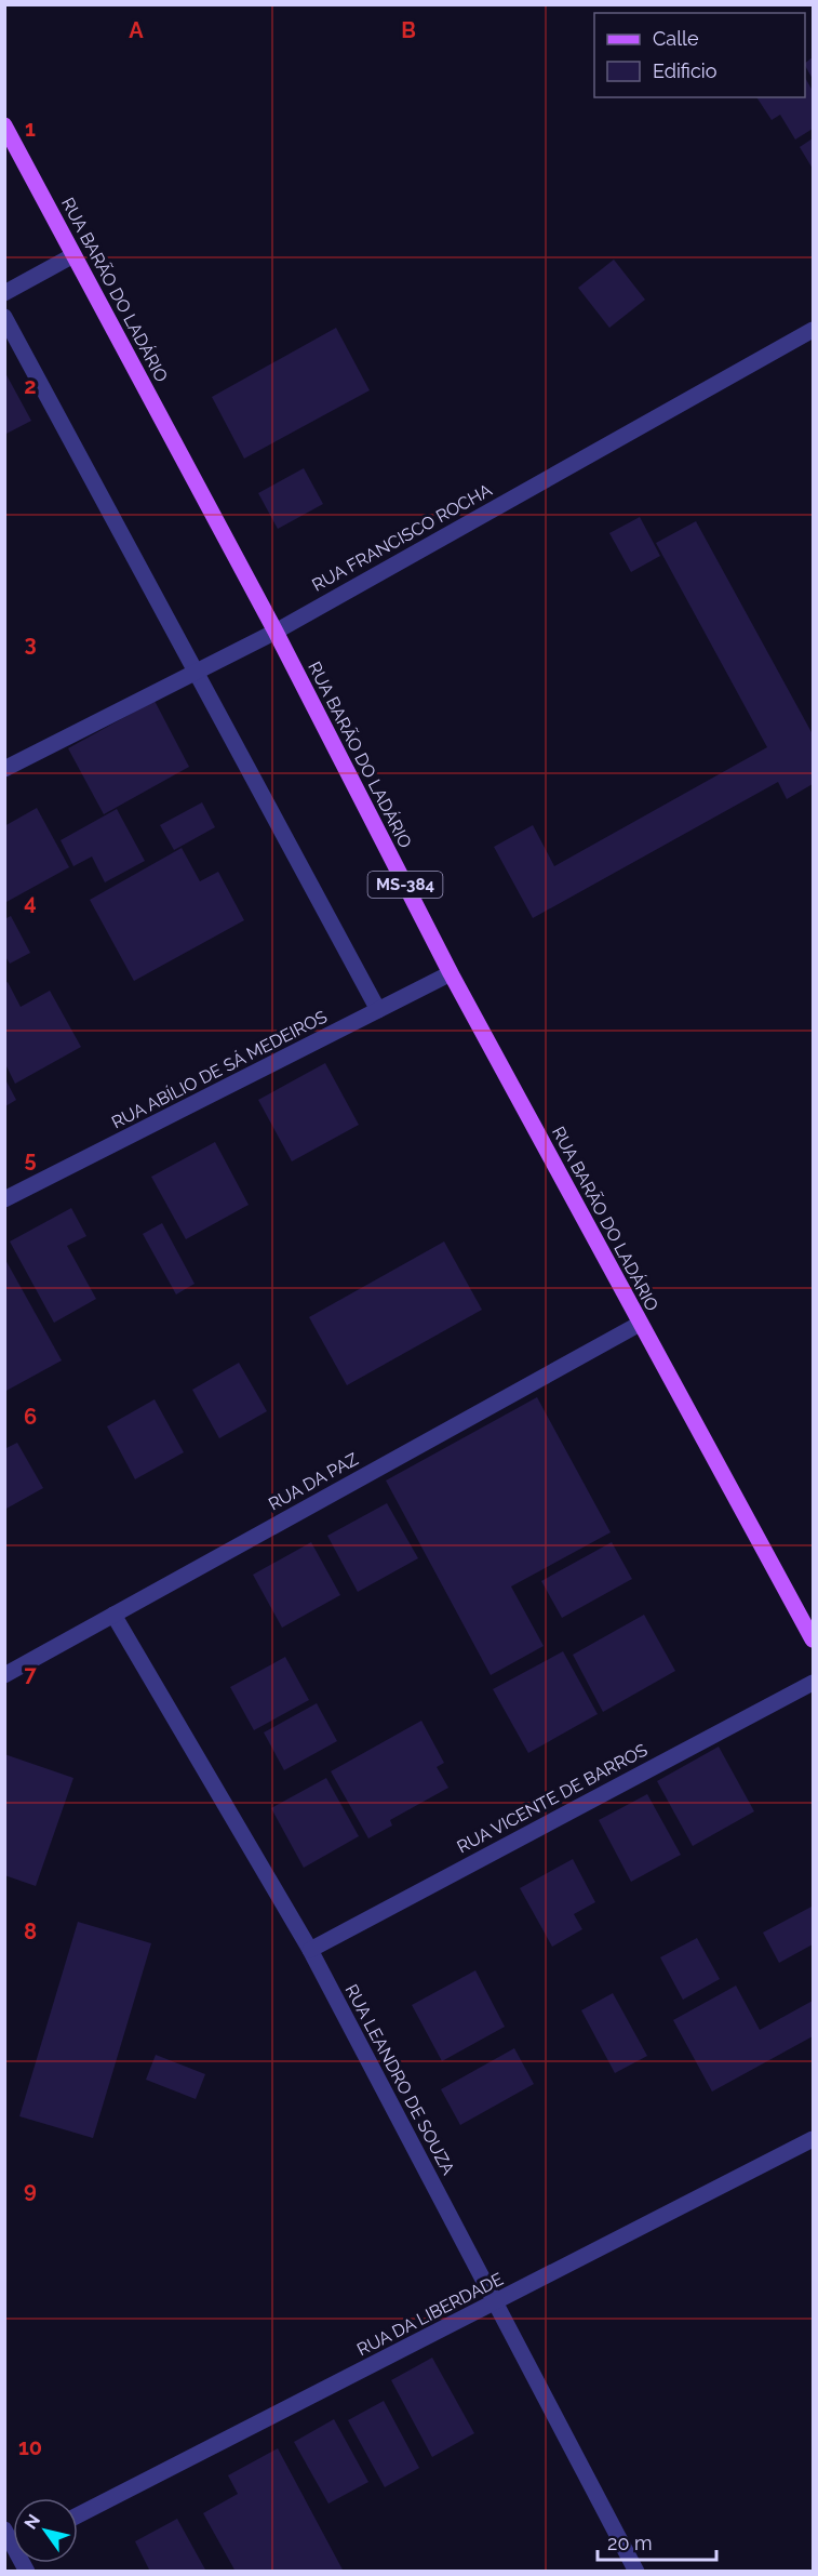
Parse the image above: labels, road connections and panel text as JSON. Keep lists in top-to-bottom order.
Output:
{
  "streets": {
    "main road": ["RUA BARÃO DO LADÁRIO", "MS-384"],
    "street": [
      "RUA FRANCISCO ROCHA",
      "RUA ABÍLIO DE SÁ MEDEIROS",
      "RUA DA PAZ",
      "RUA VICENTE DE BARROS",
      "RUA LEANDRO DE SOUZA",
      "RUA DA LIBERDADE"
    ]
  },
  "crossings": [
    ["RUA BARÃO DO LADÁRIO", "RUA FRANCISCO ROCHA"],
    ["RUA BARÃO DO LADÁRIO", "RUA ABÍLIO DE SÁ MEDEIROS"],
    ["RUA BARÃO DO LADÁRIO", "RUA DA PAZ"],
    ["RUA DA PAZ", "RUA LEANDRO DE SOUZA"],
    ["RUA VICENTE DE BARROS", "RUA LEANDRO DE SOUZA"],
    ["RUA LEANDRO DE SOUZA", "RUA DA LIBERDADE"]
  ],
  "legend": ["Calle", "Edificio"],
  "scale_bar": "20 m",
  "north": "top left",
  "grid": {
    "columns": ["A", "B"],
    "rows": [
      "1",
      "2",
      "3",
      "4",
      "5",
      "6",
      "7",
      "8",
      "9",
      "10"
    ]
  }
}
